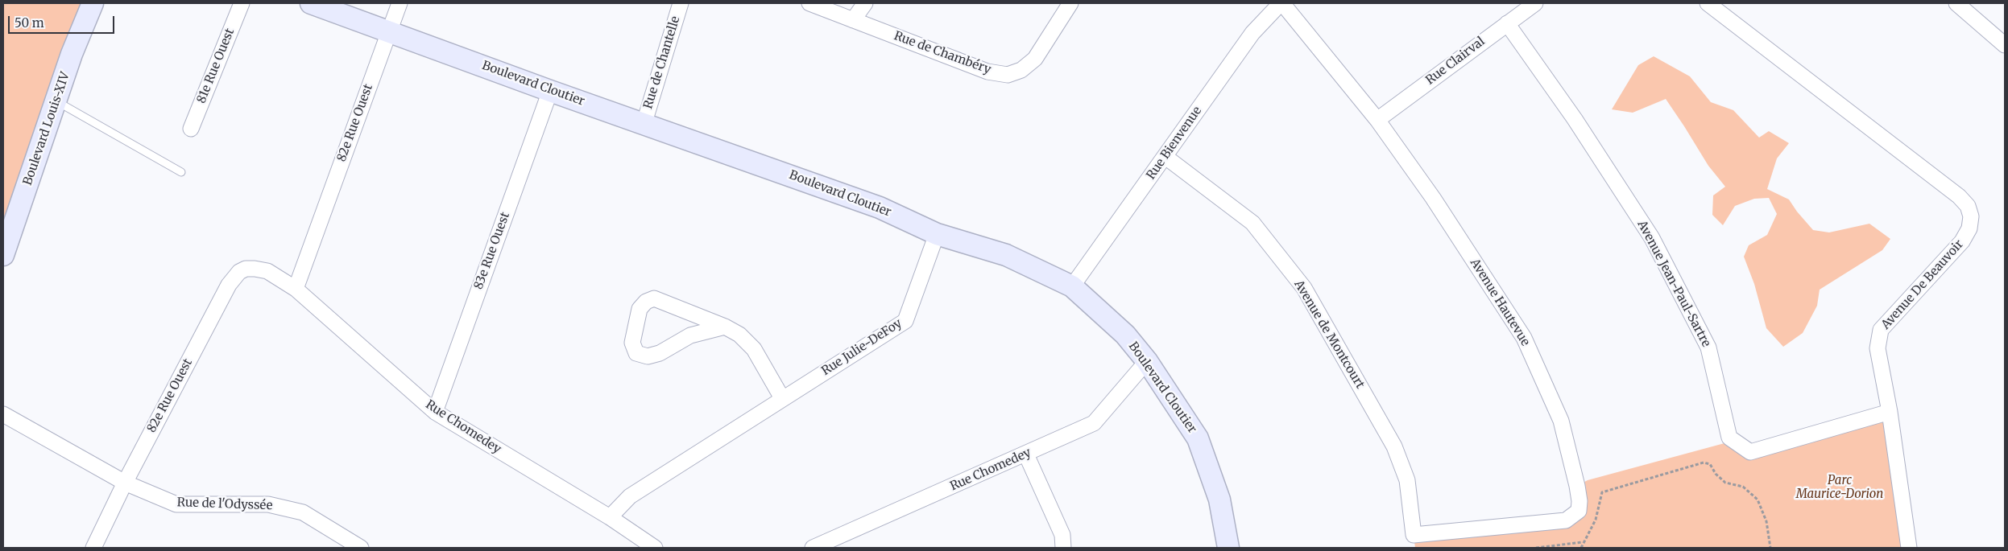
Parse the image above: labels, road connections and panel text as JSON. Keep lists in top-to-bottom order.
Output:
{
  "streets": {
    "street": [
      "Rue de Chambéry",
      "Rue Clairval",
      "Rue de Chantelle",
      "81e Rue Ouest",
      "Boulevard Cloutier",
      "82e Rue Ouest",
      "Boulevard Louis-XIV",
      "Rue Bienvenue",
      "83e Rue Ouest",
      "Avenue Jean-Paul-Sartre",
      "Avenue De Beauvoir",
      "Avenue Hautevue",
      "Avenue de Montcourt",
      "Rue Julie-DeFoy",
      "Rue Chomedey",
      "Rue de l'Odyssée"
    ]
  },
  "crossings": [
    ["Rue Clairval", "Avenue Jean-Paul-Sartre"],
    ["Rue Clairval", "Avenue Hautevue"],
    ["Rue de Chantelle", "Boulevard Cloutier"],
    ["Boulevard Cloutier", "82e Rue Ouest"],
    ["Boulevard Cloutier", "Rue Bienvenue"],
    ["Boulevard Cloutier", "83e Rue Ouest"],
    ["Boulevard Cloutier", "Rue Julie-DeFoy"],
    ["Boulevard Cloutier", "Rue Chomedey"],
    ["82e Rue Ouest", "Rue Chomedey"],
    ["82e Rue Ouest", "Rue de l'Odyssée"],
    ["Rue Bienvenue", "Avenue Hautevue"],
    ["Rue Bienvenue", "Avenue de Montcourt"],
    ["83e Rue Ouest", "Rue Chomedey"],
    ["Avenue Jean-Paul-Sartre", "Avenue De Beauvoir"],
    ["Avenue Hautevue", "Avenue de Montcourt"],
    ["Rue Julie-DeFoy", "Rue Chomedey"]
  ],
  "parks": ["Parc Maurice-Dorion"],
  "scale_bar": "50 m"
}
